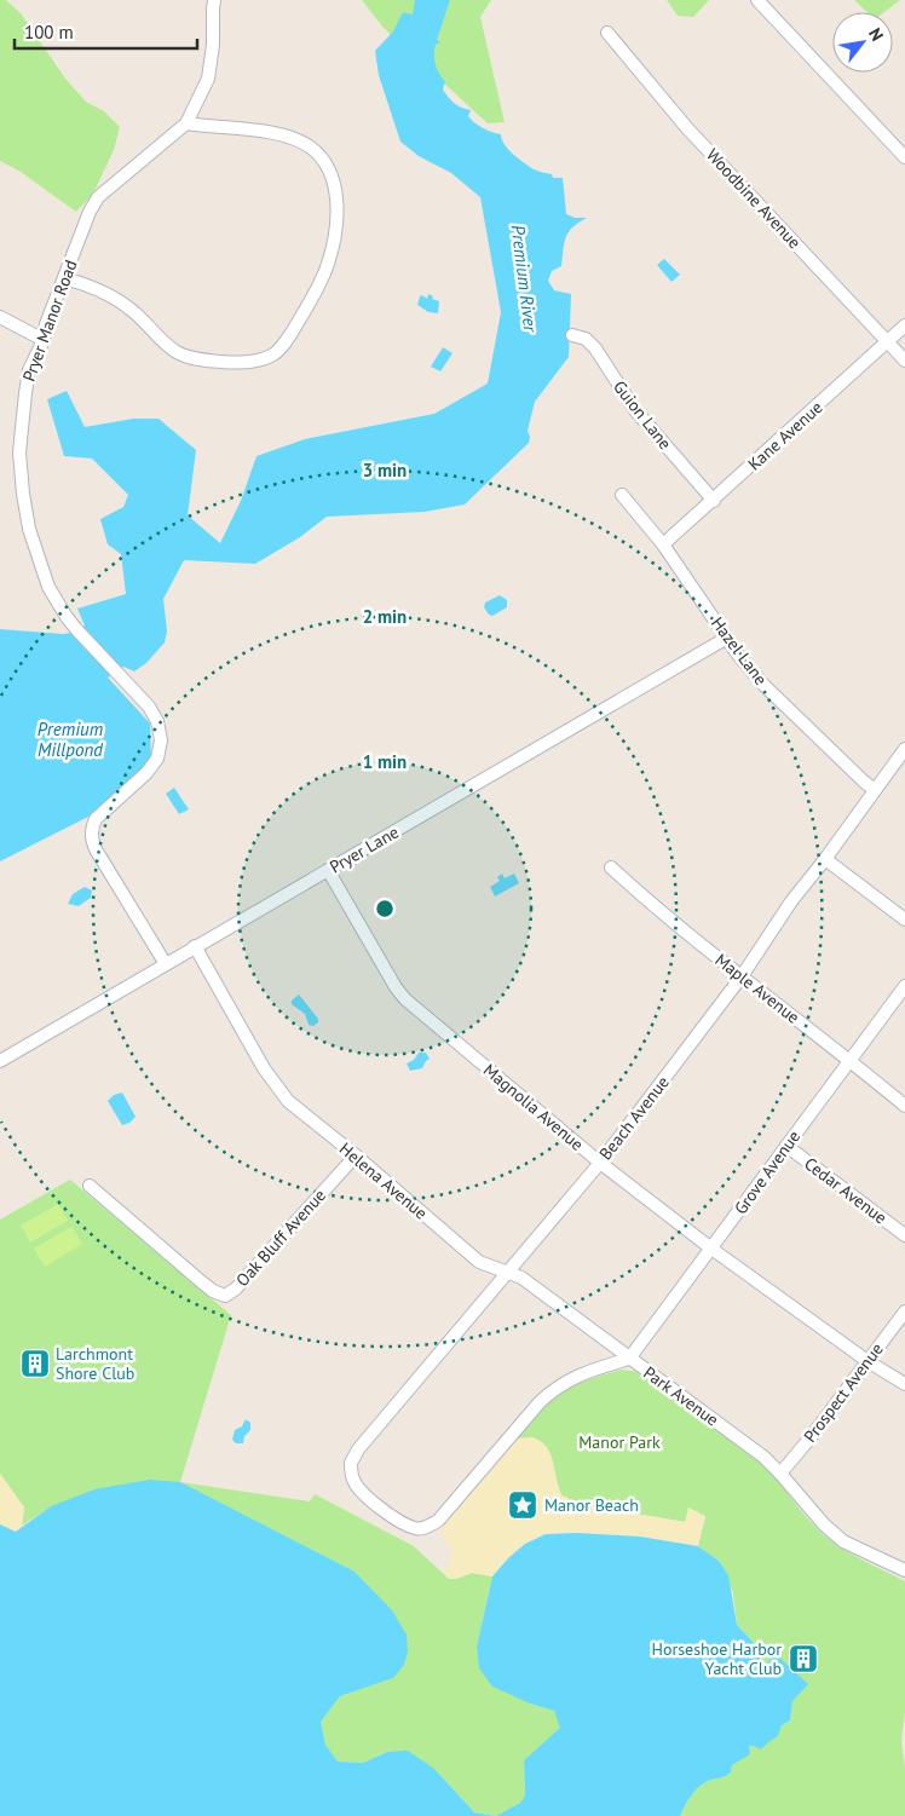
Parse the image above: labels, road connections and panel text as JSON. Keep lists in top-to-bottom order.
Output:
{
  "streets": {
    "street": [
      "Woodbine Avenue",
      "Pryer Manor Road",
      "Guion Lane",
      "Kane Avenue",
      "Hazel Lane",
      "Pryer Lane",
      "Maple Avenue",
      "Magnolia Avenue",
      "Beach Avenue",
      "Grove Avenue",
      "Helena Avenue",
      "Cedar Avenue",
      "Oak Bluff Avenue",
      "Prospect Avenue",
      "Park Avenue"
    ]
  },
  "crossings": [
    ["Woodbine Avenue", "Kane Avenue"],
    ["Pryer Manor Road", "Pryer Lane"],
    ["Guion Lane", "Kane Avenue"],
    ["Kane Avenue", "Hazel Lane"],
    ["Hazel Lane", "Pryer Lane"],
    ["Hazel Lane", "Beach Avenue"],
    ["Pryer Lane", "Magnolia Avenue"],
    ["Pryer Lane", "Helena Avenue"],
    ["Maple Avenue", "Beach Avenue"],
    ["Maple Avenue", "Grove Avenue"],
    ["Magnolia Avenue", "Beach Avenue"],
    ["Magnolia Avenue", "Grove Avenue"],
    ["Magnolia Avenue", "Prospect Avenue"],
    ["Beach Avenue", "Helena Avenue"],
    ["Beach Avenue", "Park Avenue"],
    ["Grove Avenue", "Helena Avenue"],
    ["Grove Avenue", "Cedar Avenue"],
    ["Grove Avenue", "Park Avenue"],
    ["Helena Avenue", "Oak Bluff Avenue"],
    ["Helena Avenue", "Park Avenue"],
    ["Prospect Avenue", "Park Avenue"]
  ],
  "water": ["Premium River", "Premium Millpond"],
  "parks": ["Manor Park"],
  "places": {
    "building": ["Larchmont Shore Club", "Horseshoe Harbor Yacht Club"],
    "place": ["Manor Beach"]
  },
  "scale_bar": "100 m",
  "north": "top right",
  "rings": ["3 min", "2 min", "1 min"]
}
